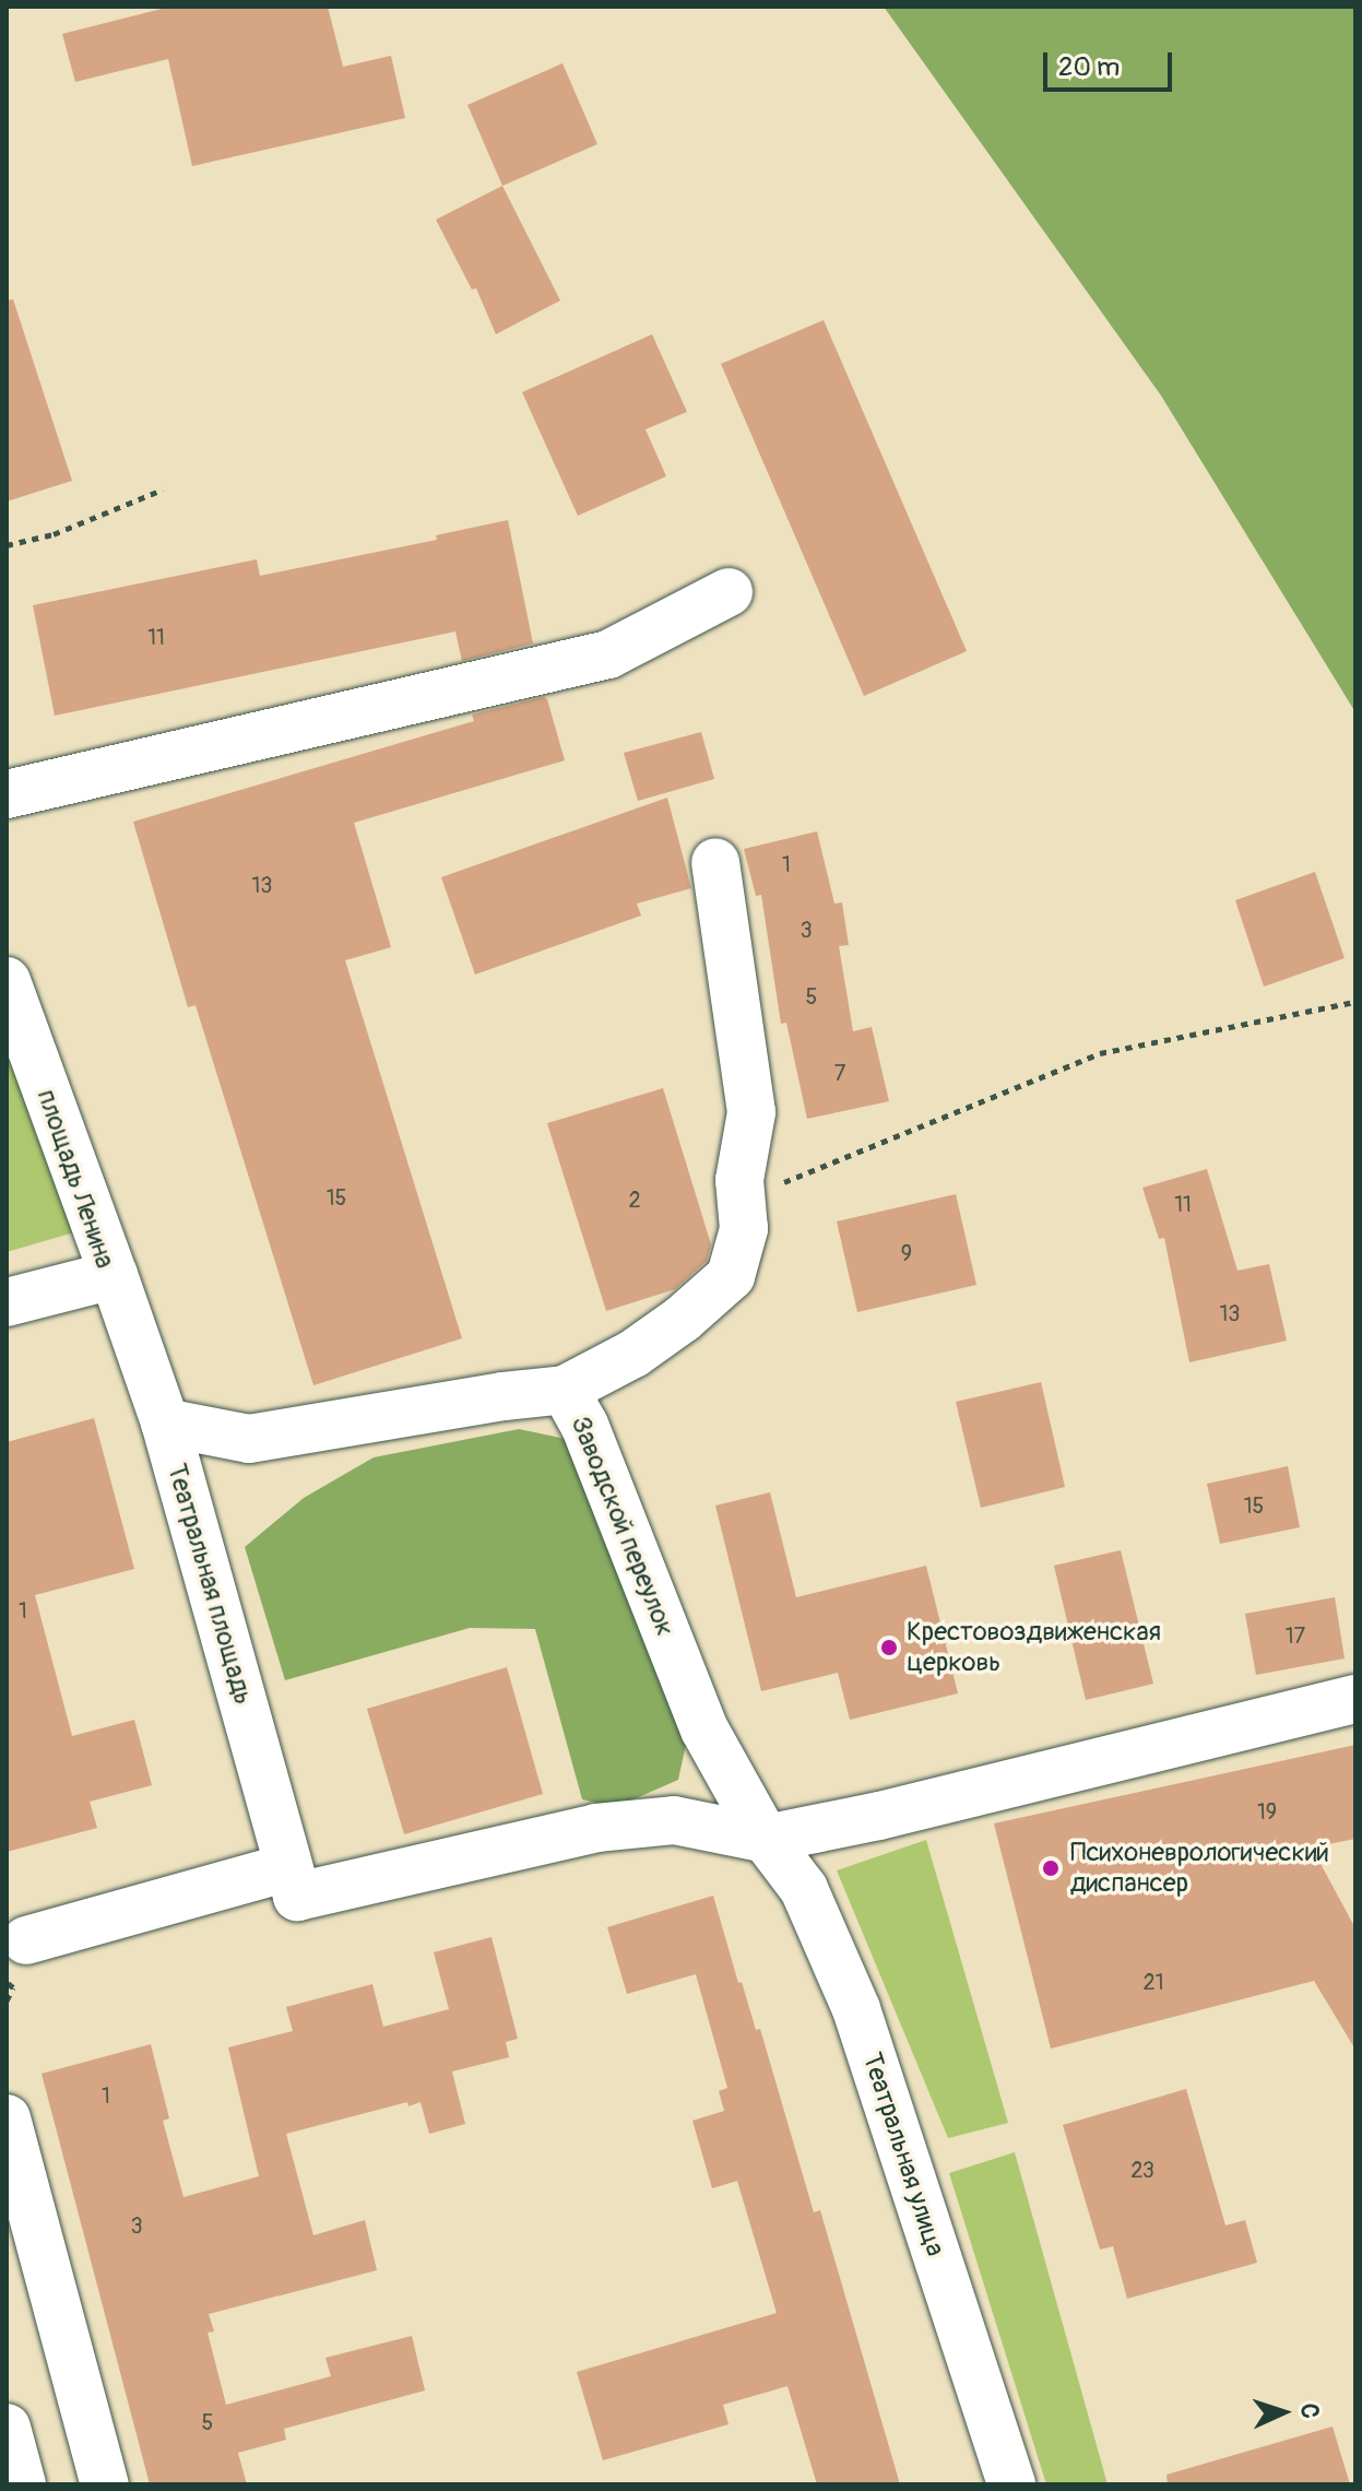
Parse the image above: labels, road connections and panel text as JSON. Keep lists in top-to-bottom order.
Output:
{
  "streets": {
    "street": [
      "площадь Ленина",
      "Заводской переулок",
      "Театральная площадь",
      "Театральная улица"
    ]
  },
  "crossings": [
    ["площадь Ленина", "Театральная площадь"],
    ["Заводской переулок", "Театральная площадь"],
    ["Заводской переулок", "Театральная улица"]
  ],
  "places": ["Крестовоздвиженская церковь", "Психоневрологический диспансер"],
  "house_numbers": [
    "11",
    "1",
    "13",
    "3",
    "5",
    "7",
    "15",
    "2",
    "11",
    "9",
    "13",
    "15",
    "1",
    "17",
    "19",
    "21",
    "1",
    "23",
    "3",
    "5"
  ],
  "scale_bar": "20 m",
  "north": "right"
}
